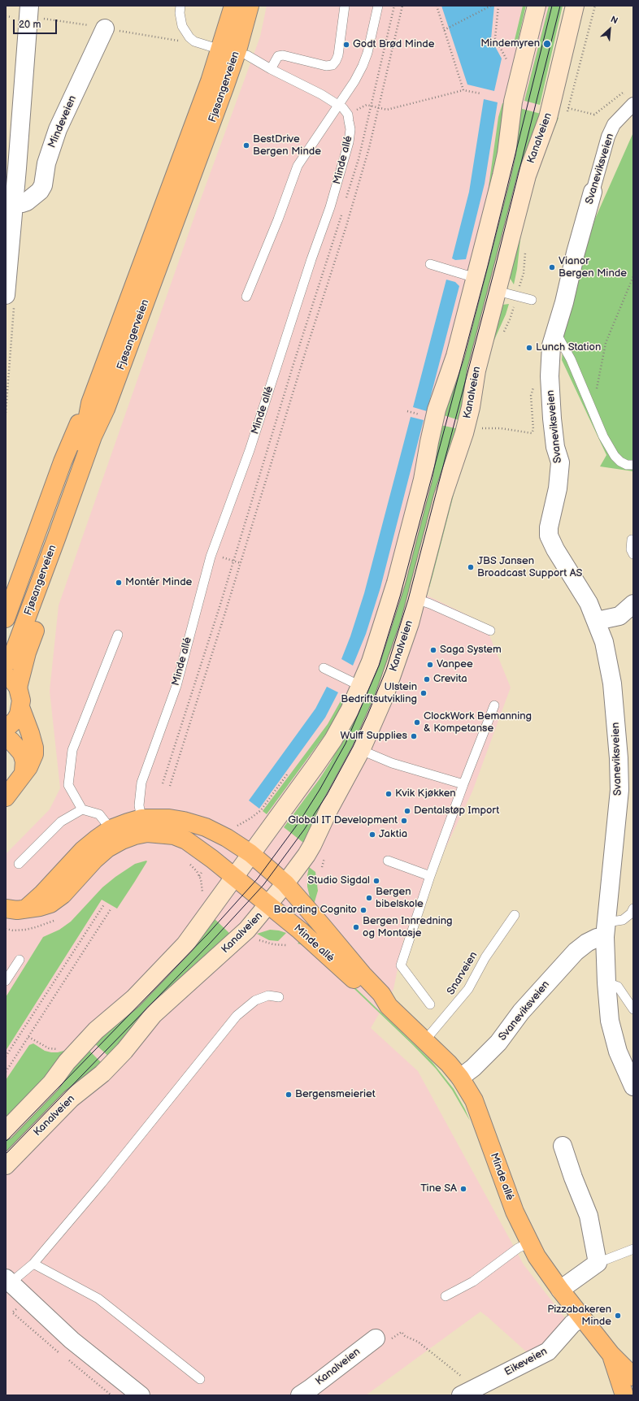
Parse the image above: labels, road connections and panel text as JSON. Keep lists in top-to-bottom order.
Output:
{
  "streets": {
    "main road": ["Fjøsangerveien", "Kanalveien", "Minde allé"],
    "street": ["Mindeveien", "Svaneviksveien", "Eikeveien"],
    "lane": ["Snarveien"]
  },
  "crossings": [
    ["Kanalveien", "Minde allé"],
    ["Minde allé", "Svaneviksveien"],
    ["Minde allé", "Snarveien"],
    ["Minde allé", "Eikeveien"]
  ],
  "places": [
    "Mindemyren",
    "Godt Brød Minde",
    "BestDrive Bergen Minde",
    "Vianor Bergen Minde",
    "Lunch Station",
    "JBS Jansen Broadcast Support AS",
    "Montér Minde",
    "Saga System",
    "Vanpee",
    "Crevita",
    "Ulstein Bedriftsutvikling",
    "ClockWork Bemanning & Kompetanse",
    "Wulff Supplies",
    "Kvik Kjøkken",
    "Dentalstøp Import",
    "Global IT Development",
    "Jaktia",
    "Studio Sigdal",
    "Bergen bibelskole",
    "Boarding Cognito",
    "Bergen Innredning og Montasje",
    "Bergensmeieriet",
    "Tine SA",
    "Pizzabakeren Minde"
  ],
  "scale_bar": "20 m",
  "north": "top right"
}
